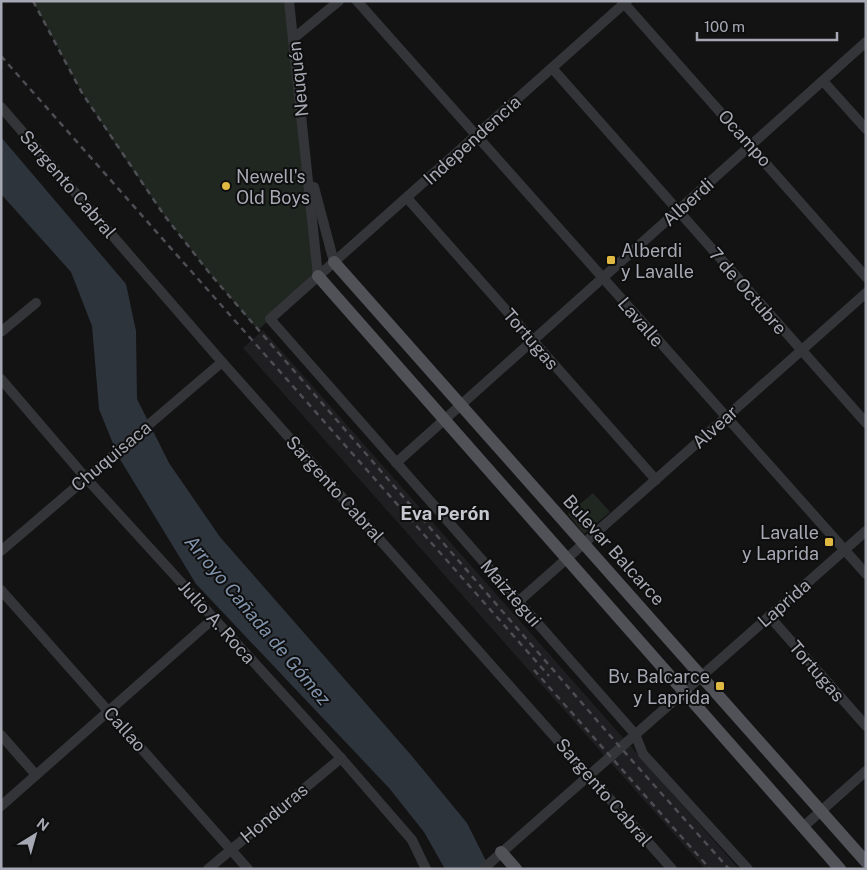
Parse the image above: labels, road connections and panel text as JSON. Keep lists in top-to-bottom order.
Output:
{
  "streets": {
    "main road": ["Bulevar Balcarce"],
    "street": [
      "Neuquén",
      "Ocampo",
      "Independencia",
      "Sargento Cabral",
      "Alberdi",
      "7 de Octubre",
      "Lavalle",
      "Tortugas",
      "Alvear",
      "Chuquisaca",
      "Maiztegui",
      "Laprida",
      "Julio A. Roca",
      "Callao",
      "Honduras"
    ]
  },
  "crossings": [
    ["Neuquén", "Independencia"],
    ["Neuquén", "Bulevar Balcarce"],
    ["Ocampo", "Independencia"],
    ["Ocampo", "Alberdi"],
    ["Independencia", "7 de Octubre"],
    ["Independencia", "Lavalle"],
    ["Independencia", "Tortugas"],
    ["Independencia", "Bulevar Balcarce"],
    ["Independencia", "Maiztegui"],
    ["Sargento Cabral", "Chuquisaca"],
    ["Alberdi", "7 de Octubre"],
    ["Alberdi", "Lavalle"],
    ["Alberdi", "Tortugas"],
    ["Alberdi", "Bulevar Balcarce"],
    ["Alberdi", "Maiztegui"],
    ["7 de Octubre", "Alvear"],
    ["Lavalle", "Alvear"],
    ["Lavalle", "Laprida"],
    ["Tortugas", "Alvear"],
    ["Tortugas", "Laprida"],
    ["Alvear", "Bulevar Balcarce"],
    ["Alvear", "Maiztegui"],
    ["Chuquisaca", "Julio A. Roca"],
    ["Bulevar Balcarce", "Laprida"],
    ["Maiztegui", "Laprida"],
    ["Julio A. Roca", "Honduras"],
    ["Callao", "Honduras"]
  ],
  "districts": ["Eva Perón"],
  "water": ["Arroyo Cañada de Gómez"],
  "places": {
    "other": ["Newell's Old Boys"],
    "transit": ["Alberdi y Lavalle", "Lavalle y Laprida", "Bv. Balcarce y Laprida"]
  },
  "scale_bar": "100 m",
  "north": "top right"
}
